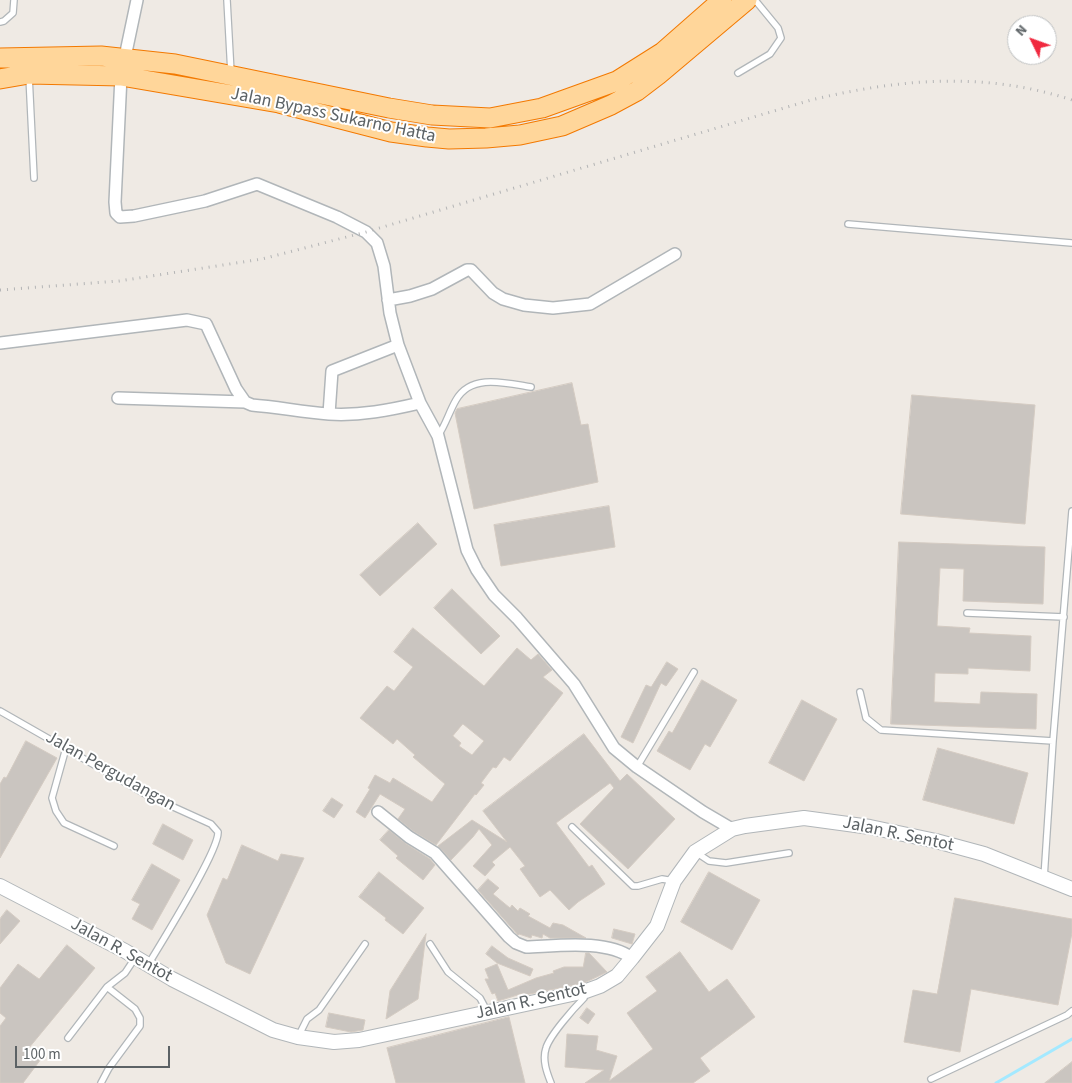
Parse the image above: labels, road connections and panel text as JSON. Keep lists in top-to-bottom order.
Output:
{
  "streets": {
    "highway": ["Jalan Bypass Sukarno Hatta"],
    "street": ["Jalan R. Sentot"],
    "lane": ["Jalan Pergudangan"]
  },
  "crossings": [
    ["Jalan Pergudangan", "Jalan R. Sentot"]
  ],
  "scale_bar": "100 m",
  "north": "top left"
}
